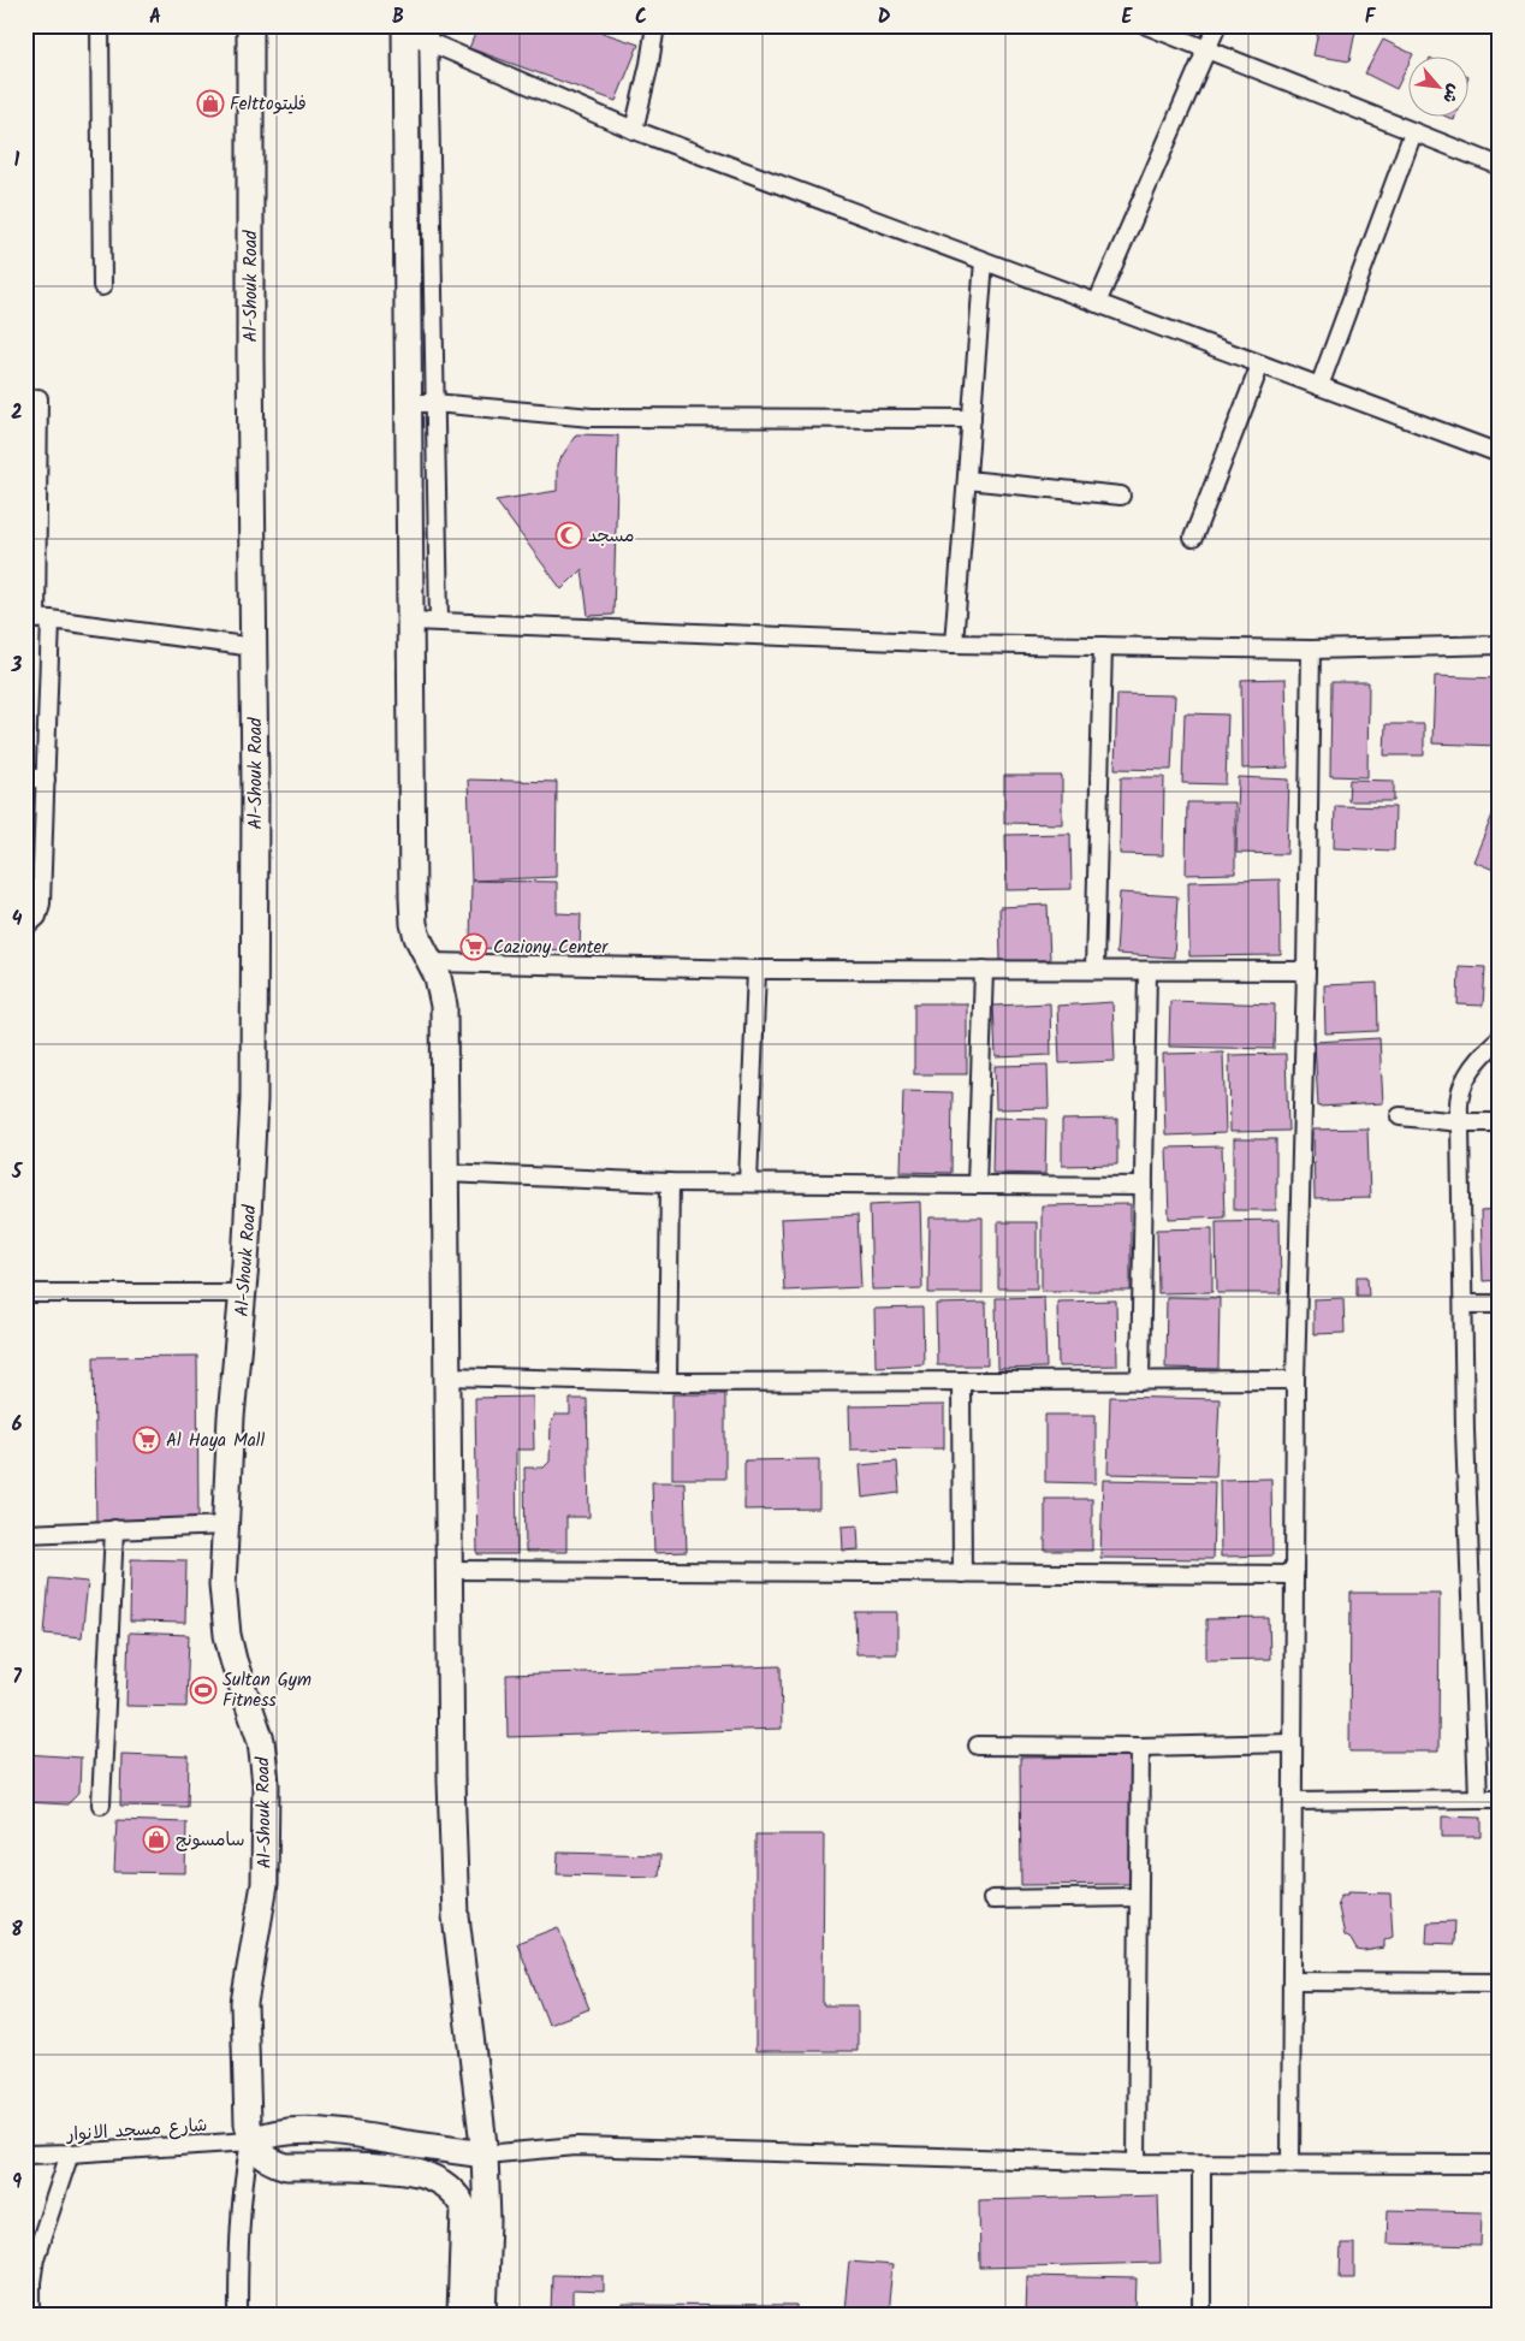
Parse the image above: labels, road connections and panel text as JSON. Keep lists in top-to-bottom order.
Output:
{
  "streets": {
    "main road": ["Al-Shouk Road"],
    "street": ["شارع مسجد الانوار"]
  },
  "crossings": [
    ["Al-Shouk Road", "شارع مسجد الانوار"]
  ],
  "places": {
    "shop": ["Felttoفليتو", "سامسونج"],
    "mosque": ["مسجد"],
    "supermarket": ["Caziony Center", "Al Haya Mall"],
    "sports": ["Sultan Gym Fitness"]
  },
  "north": "bottom right",
  "grid": {
    "columns": [
      "A",
      "B",
      "C",
      "D",
      "E",
      "F"
    ],
    "rows": [
      "1",
      "2",
      "3",
      "4",
      "5",
      "6",
      "7",
      "8",
      "9"
    ]
  }
}
